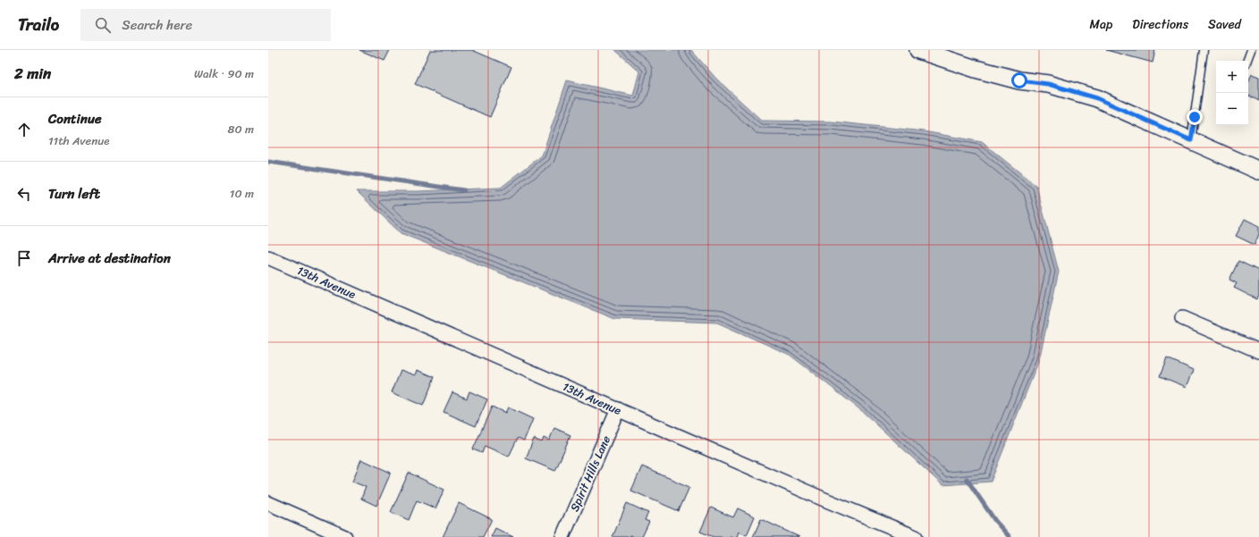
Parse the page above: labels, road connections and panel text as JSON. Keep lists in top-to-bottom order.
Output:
{
  "streets": {
    "street": ["13th Avenue", "Spirit Hills Lane"]
  },
  "crossings": [
    ["13th Avenue", "Spirit Hills Lane"]
  ],
  "page": {
    "header": "Trailo",
    "search": "Search here",
    "nav": ["Map", "Directions", "Saved"],
    "heading": ["2 min", "Walk · 90 m"],
    "map_buttons": ["+", "−"],
    "list": [
      ["Continue", "11th Avenue", "80 m"],
      ["Turn left", "10 m"],
      "Arrive at destination"
    ]
  }
}
